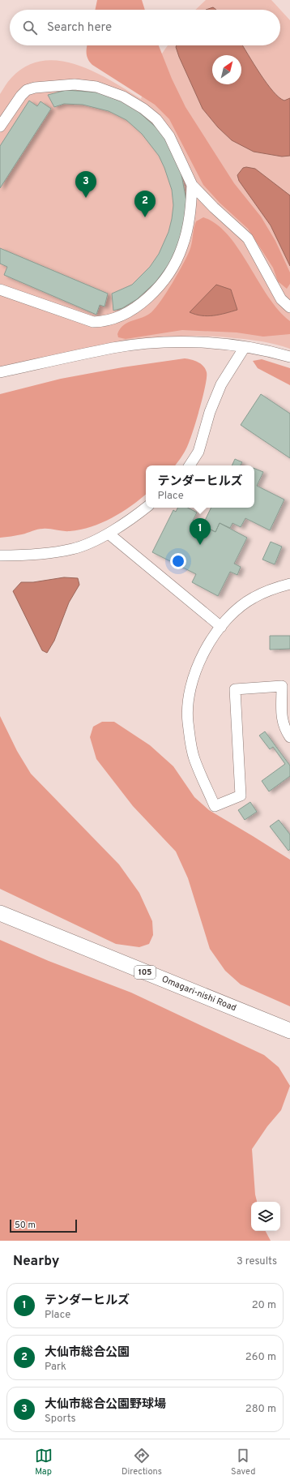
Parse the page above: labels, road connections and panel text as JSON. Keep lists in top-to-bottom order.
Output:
{
  "streets": {
    "highway": ["105", "Omagari-nishi Road"]
  },
  "scale_bar": "50 m",
  "north": "top right",
  "page": {
    "search": "Search here",
    "pins": ["3", "2", "1"],
    "popup": ["テンダーヒルズ", "Place"],
    "scale": "50 m",
    "heading": ["Nearby", "3 results"],
    "list": [
      {
        "mark": "1",
        "name": "テンダーヒルズ",
        "note": "Place",
        "value": "20 m"
      },
      {
        "mark": "2",
        "name": "大仙市総合公園",
        "note": "Park",
        "value": "260 m"
      },
      {
        "mark": "3",
        "name": "大仙市総合公園野球場",
        "note": "Sports",
        "value": "280 m"
      }
    ],
    "nav": ["Map", "Directions", "Saved"]
  }
}
